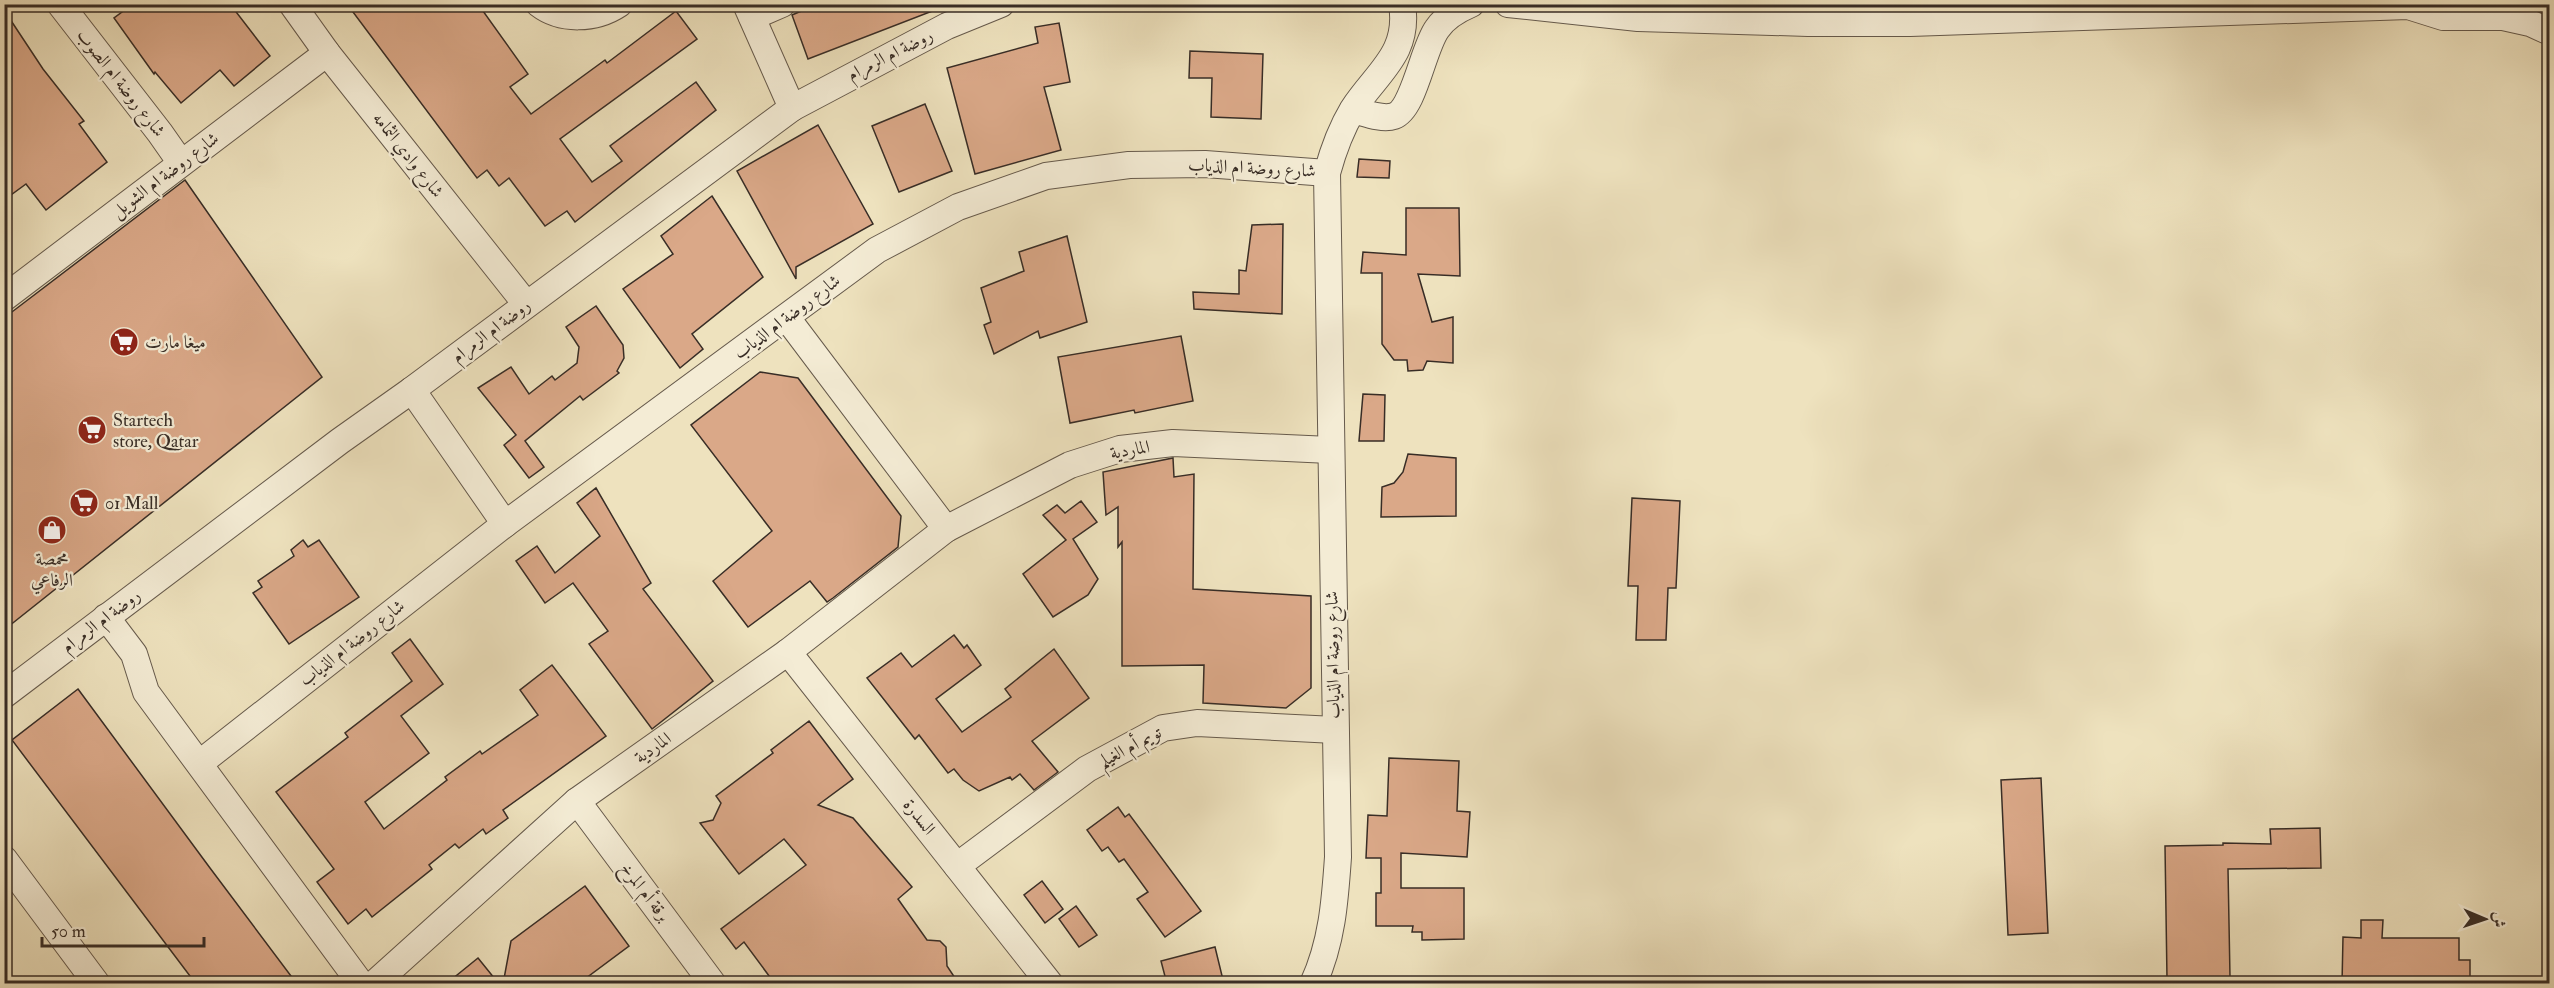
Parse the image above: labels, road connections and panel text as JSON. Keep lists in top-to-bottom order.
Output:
{
  "streets": {
    "street": [
      "روضة ام الرمرام",
      "شارع روضة ام الصوب",
      "شارع وادي الثمامه",
      "شارع روضة ام الذياب",
      "شارع روضة ام الشويل",
      "الماردية",
      "تويم أم الغيلم",
      "السدرة",
      "برقة أم المرخ"
    ]
  },
  "crossings": [
    ["روضة ام الرمرام", "شارع وادي الثمامه"],
    ["شارع روضة ام الصوب", "شارع روضة ام الشويل"],
    ["شارع وادي الثمامه", "شارع روضة ام الشويل"],
    ["شارع روضة ام الذياب", "الماردية"],
    ["شارع روضة ام الذياب", "تويم أم الغيلم"],
    ["الماردية", "السدرة"],
    ["الماردية", "برقة أم المرخ"],
    ["تويم أم الغيلم", "السدرة"]
  ],
  "places": {
    "supermarket": ["ميغا مارت", "Startech store, Qatar", "01 Mall"],
    "shop": ["محمصة الرفاعي"]
  },
  "scale_bar": "50 m",
  "north": "right"
}
